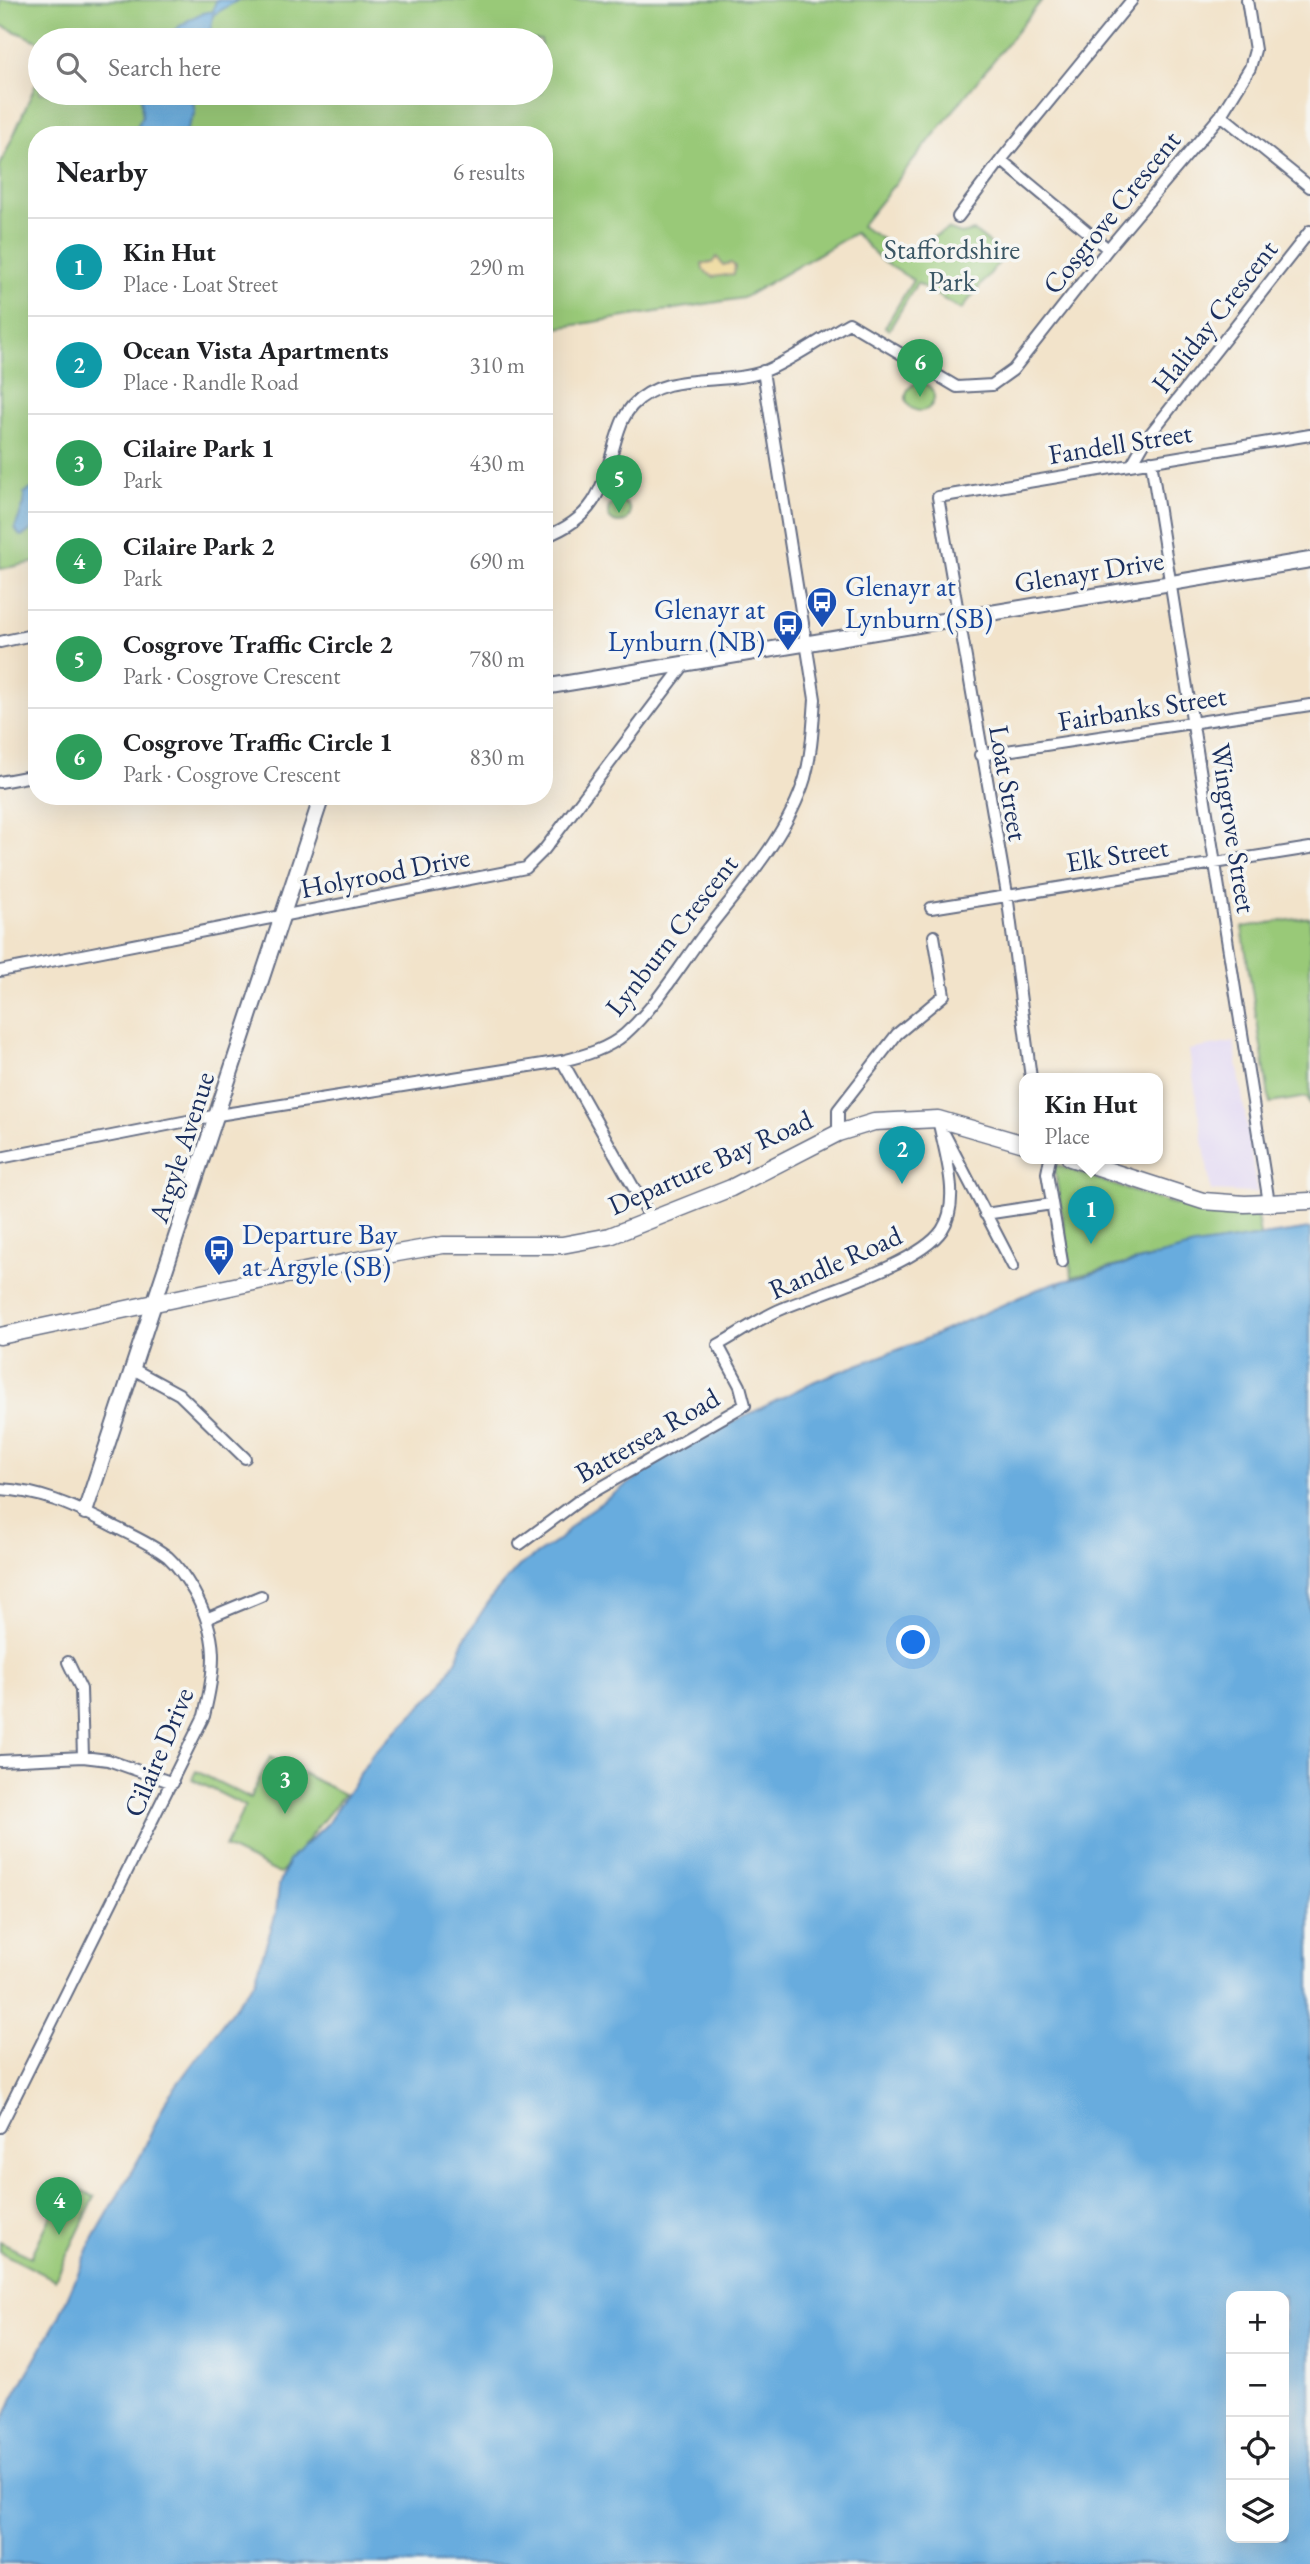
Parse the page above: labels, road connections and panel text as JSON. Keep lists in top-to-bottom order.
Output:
{
  "streets": {
    "main road": ["Departure Bay Road"],
    "street": [
      "Cosgrove Crescent",
      "Haliday Crescent",
      "Fandell Street",
      "Glenayr Drive",
      "Fairbanks Street",
      "Loat Street",
      "Wingrove Street",
      "Elk Street",
      "Holyrood Drive",
      "Lynburn Crescent",
      "Argyle Avenue",
      "Randle Road",
      "Battersea Road",
      "Cilaire Drive"
    ]
  },
  "crossings": [
    ["Cosgrove Crescent", "Lynburn Crescent"],
    ["Haliday Crescent", "Fandell Street"],
    ["Fandell Street", "Loat Street"],
    ["Fandell Street", "Wingrove Street"],
    ["Glenayr Drive", "Loat Street"],
    ["Glenayr Drive", "Wingrove Street"],
    ["Glenayr Drive", "Holyrood Drive"],
    ["Glenayr Drive", "Lynburn Crescent"],
    ["Fairbanks Street", "Loat Street"],
    ["Fairbanks Street", "Wingrove Street"],
    ["Loat Street", "Elk Street"],
    ["Wingrove Street", "Elk Street"],
    ["Holyrood Drive", "Argyle Avenue"],
    ["Lynburn Crescent", "Argyle Avenue"],
    ["Argyle Avenue", "Departure Bay Road"],
    ["Argyle Avenue", "Cilaire Drive"],
    ["Departure Bay Road", "Randle Road"],
    ["Randle Road", "Battersea Road"]
  ],
  "parks": ["Staffordshire Park"],
  "places": {
    "bus stop": ["Glenayr at Lynburn (SB)", "Glenayr at Lynburn (NB)", "Departure Bay at Argyle (SB)"]
  },
  "page": {
    "search": "Search here",
    "heading": ["Nearby", "6 results"],
    "list": [
      {
        "mark": "1",
        "name": "Kin Hut",
        "note": "Place · Loat Street",
        "value": "290 m"
      },
      {
        "mark": "2",
        "name": "Ocean Vista Apartments",
        "note": "Place · Randle Road",
        "value": "310 m"
      },
      {
        "mark": "3",
        "name": "Cilaire Park 1",
        "note": "Park",
        "value": "430 m"
      },
      {
        "mark": "4",
        "name": "Cilaire Park 2",
        "note": "Park",
        "value": "690 m"
      },
      {
        "mark": "5",
        "name": "Cosgrove Traffic Circle 2",
        "note": "Park · Cosgrove Crescent",
        "value": "780 m"
      },
      {
        "mark": "6",
        "name": "Cosgrove Traffic Circle 1",
        "note": "Park · Cosgrove Crescent",
        "value": "830 m"
      }
    ],
    "pins": [
      "6",
      "5",
      "2",
      "1",
      "3",
      "4"
    ],
    "popup": ["Kin Hut", "Place"],
    "map_buttons": ["+", "−"]
  }
}
